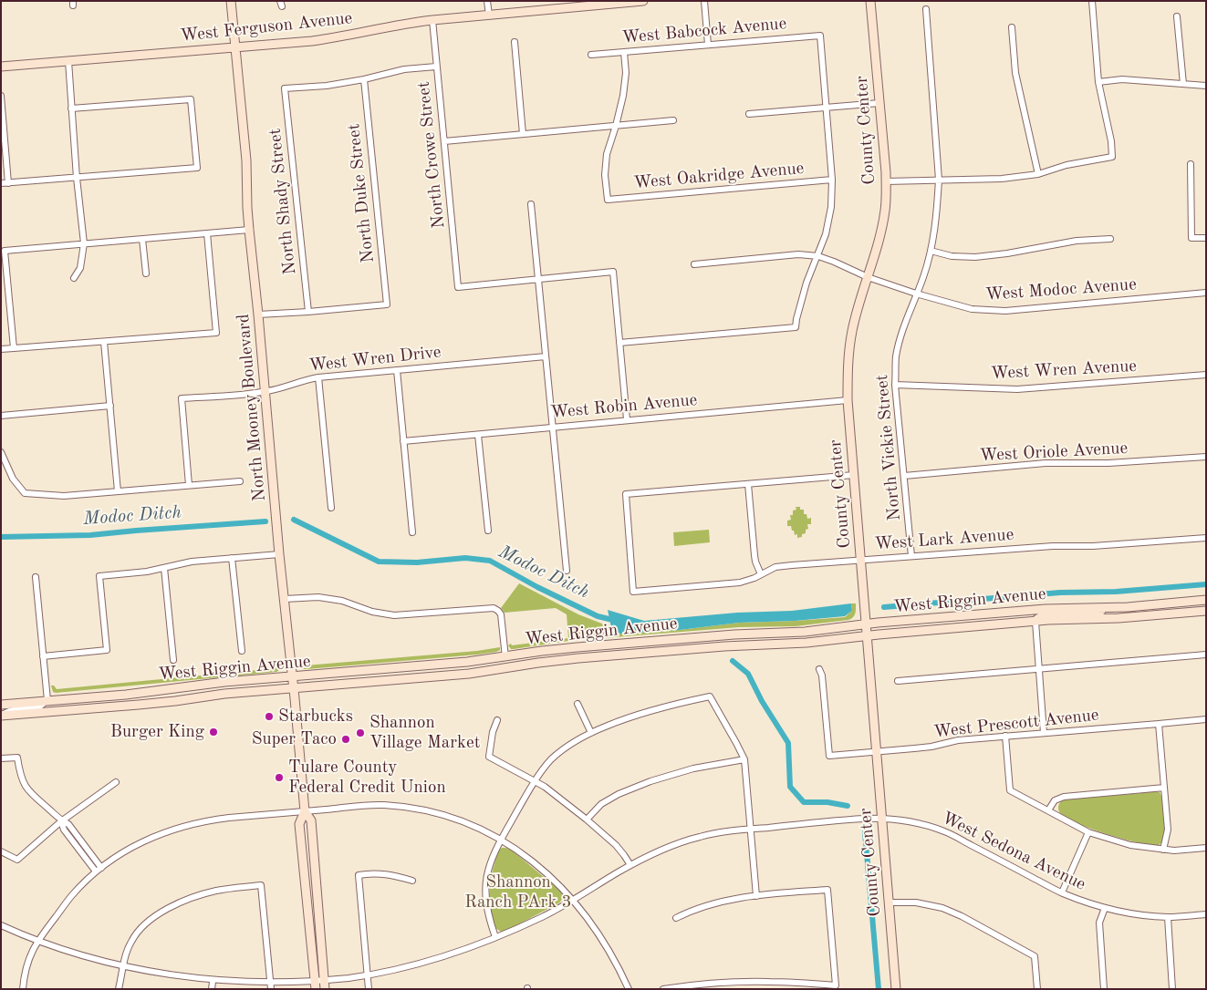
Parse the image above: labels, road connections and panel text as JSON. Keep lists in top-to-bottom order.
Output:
{
  "streets": {
    "street": [
      "West Ferguson Avenue",
      "West Babcock Avenue",
      "County Center",
      "North Crowe Street",
      "West Oakridge Avenue",
      "North Duke Street",
      "North Shady Street",
      "West Modoc Avenue",
      "West Wren Drive",
      "West Wren Avenue",
      "West Robin Avenue",
      "North Mooney Boulevard",
      "North Vickie Street",
      "West Oriole Avenue",
      "West Lark Avenue",
      "West Riggin Avenue",
      "West Prescott Avenue",
      "West Sedona Avenue"
    ]
  },
  "crossings": [
    ["West Ferguson Avenue", "North Crowe Street"],
    ["West Ferguson Avenue", "North Mooney Boulevard"],
    ["County Center", "West Modoc Avenue"],
    ["County Center", "West Robin Avenue"],
    ["County Center", "West Lark Avenue"],
    ["County Center", "West Riggin Avenue"],
    ["County Center", "West Prescott Avenue"],
    ["County Center", "West Sedona Avenue"],
    ["North Duke Street", "North Shady Street"],
    ["West Modoc Avenue", "North Vickie Street"],
    ["West Wren Drive", "North Mooney Boulevard"],
    ["West Wren Avenue", "North Vickie Street"],
    ["North Mooney Boulevard", "West Riggin Avenue"],
    ["North Mooney Boulevard", "West Sedona Avenue"],
    ["North Vickie Street", "West Oriole Avenue"],
    ["North Vickie Street", "West Lark Avenue"]
  ],
  "water": ["Modoc Ditch"],
  "parks": ["Shannon Ranch PArk 3"],
  "places": [
    "Starbucks",
    "Burger King",
    "Shannon Village Market",
    "Super Taco",
    "Tulare County Federal Credit Union"
  ]
}
